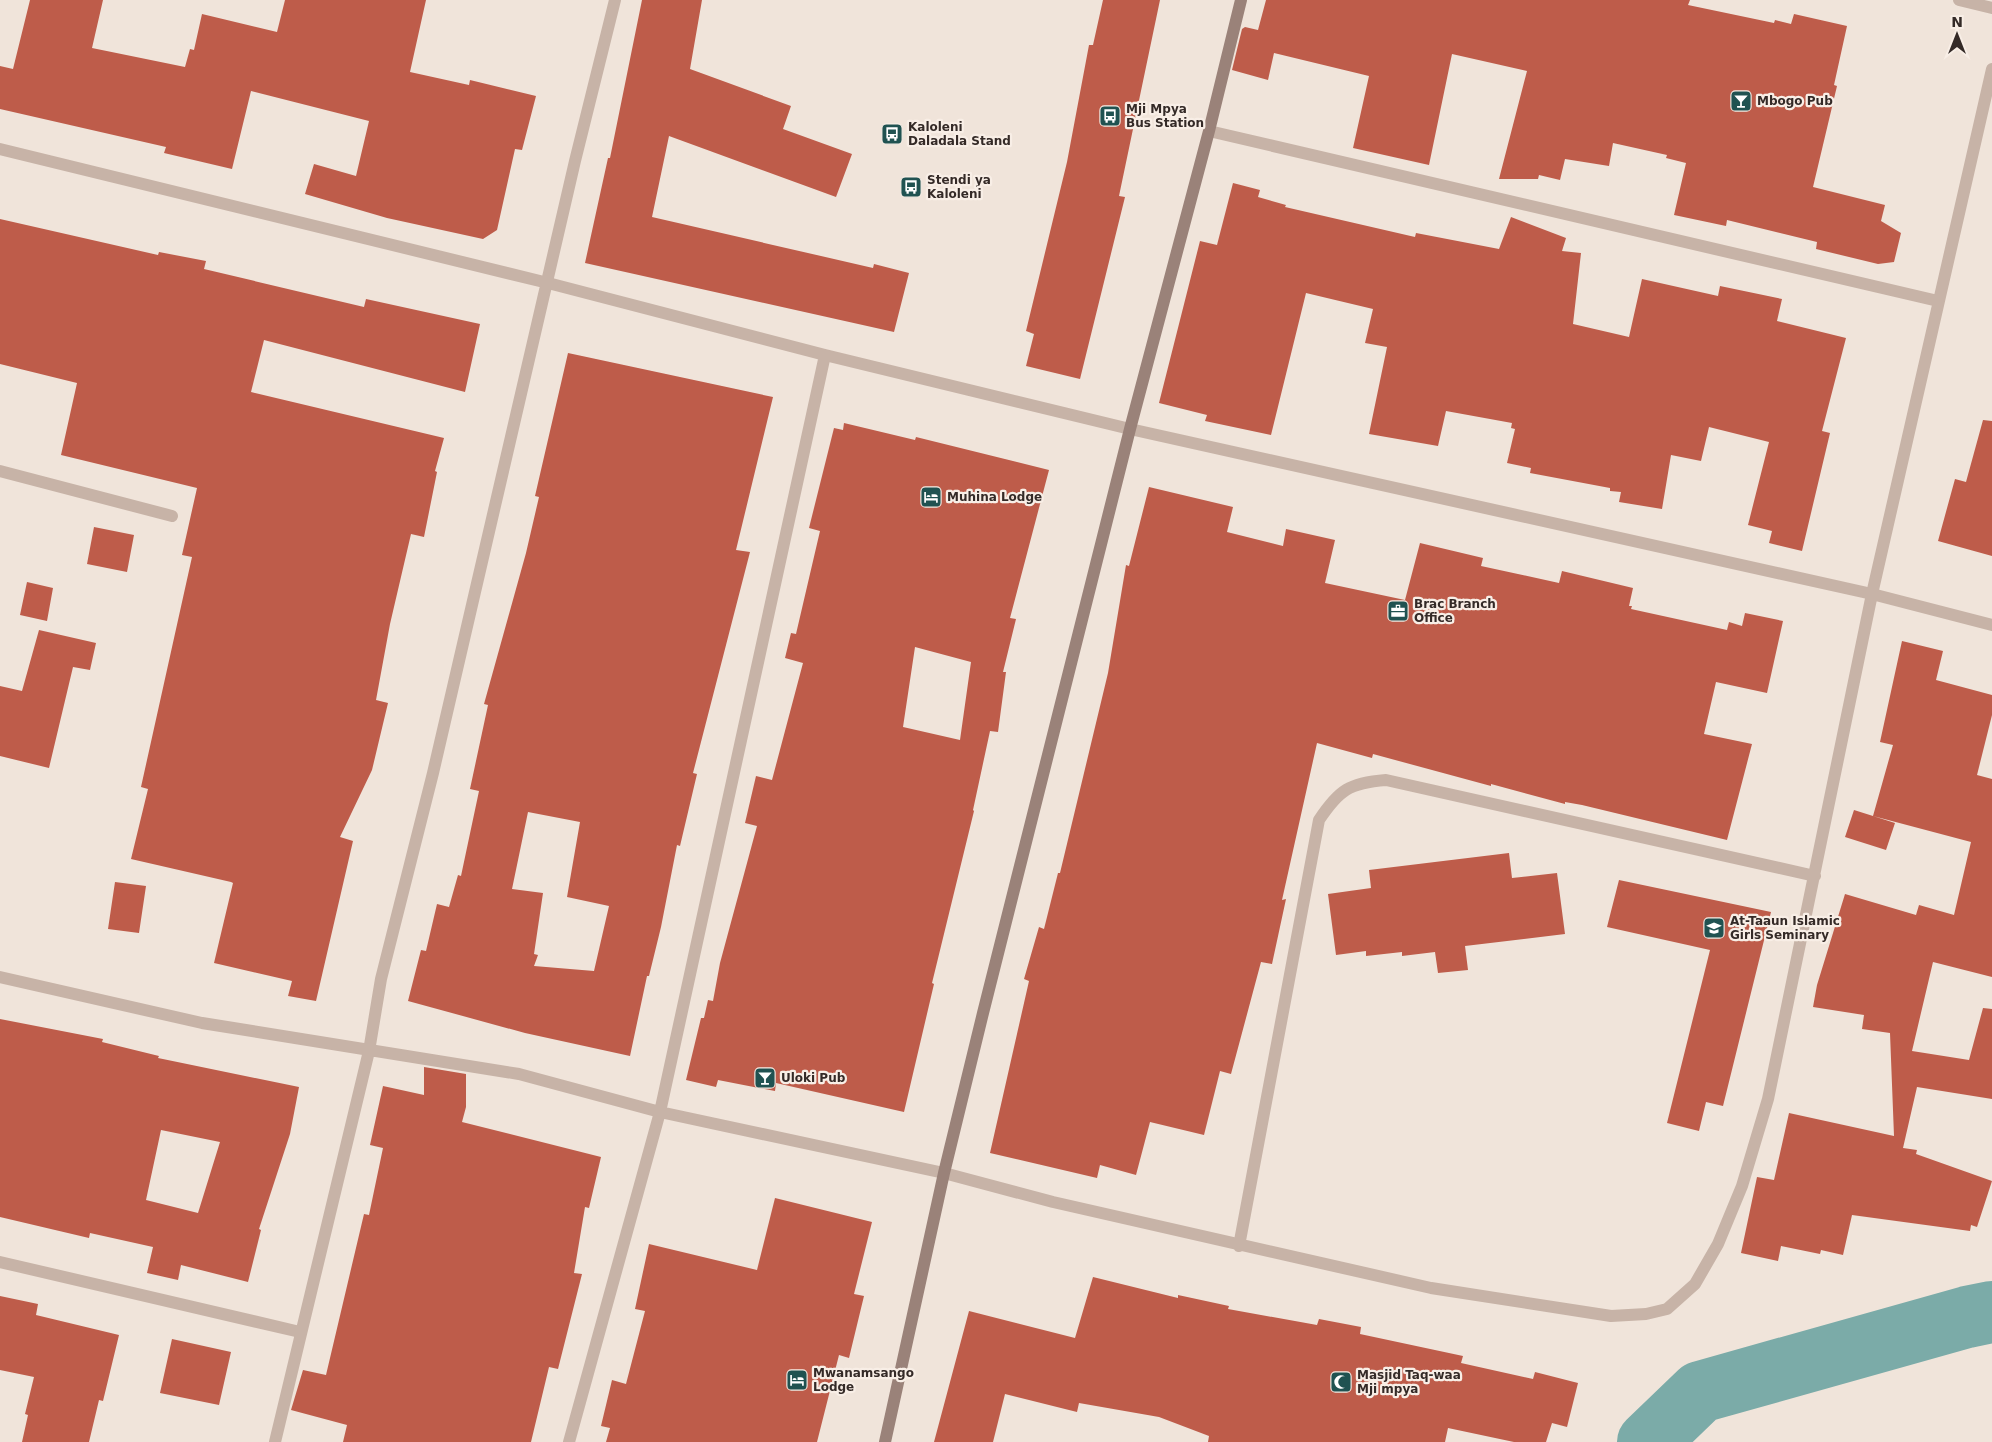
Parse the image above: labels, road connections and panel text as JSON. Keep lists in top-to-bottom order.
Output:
{
  "places": {
    "bar": ["Mbogo Pub", "Uloki Pub"],
    "bus stop": ["Mji Mpya Bus Station", "Kaloleni Daladala Stand", "Stendi ya Kaloleni"],
    "hotel": ["Muhina Lodge", "Mwanamsango Lodge"],
    "office": ["Brac Branch Office"],
    "school or university": ["At-Taaun Islamic Girls Seminary"],
    "mosque": ["Masjid Taq-waa Mji mpya"]
  },
  "north": "top"
}
